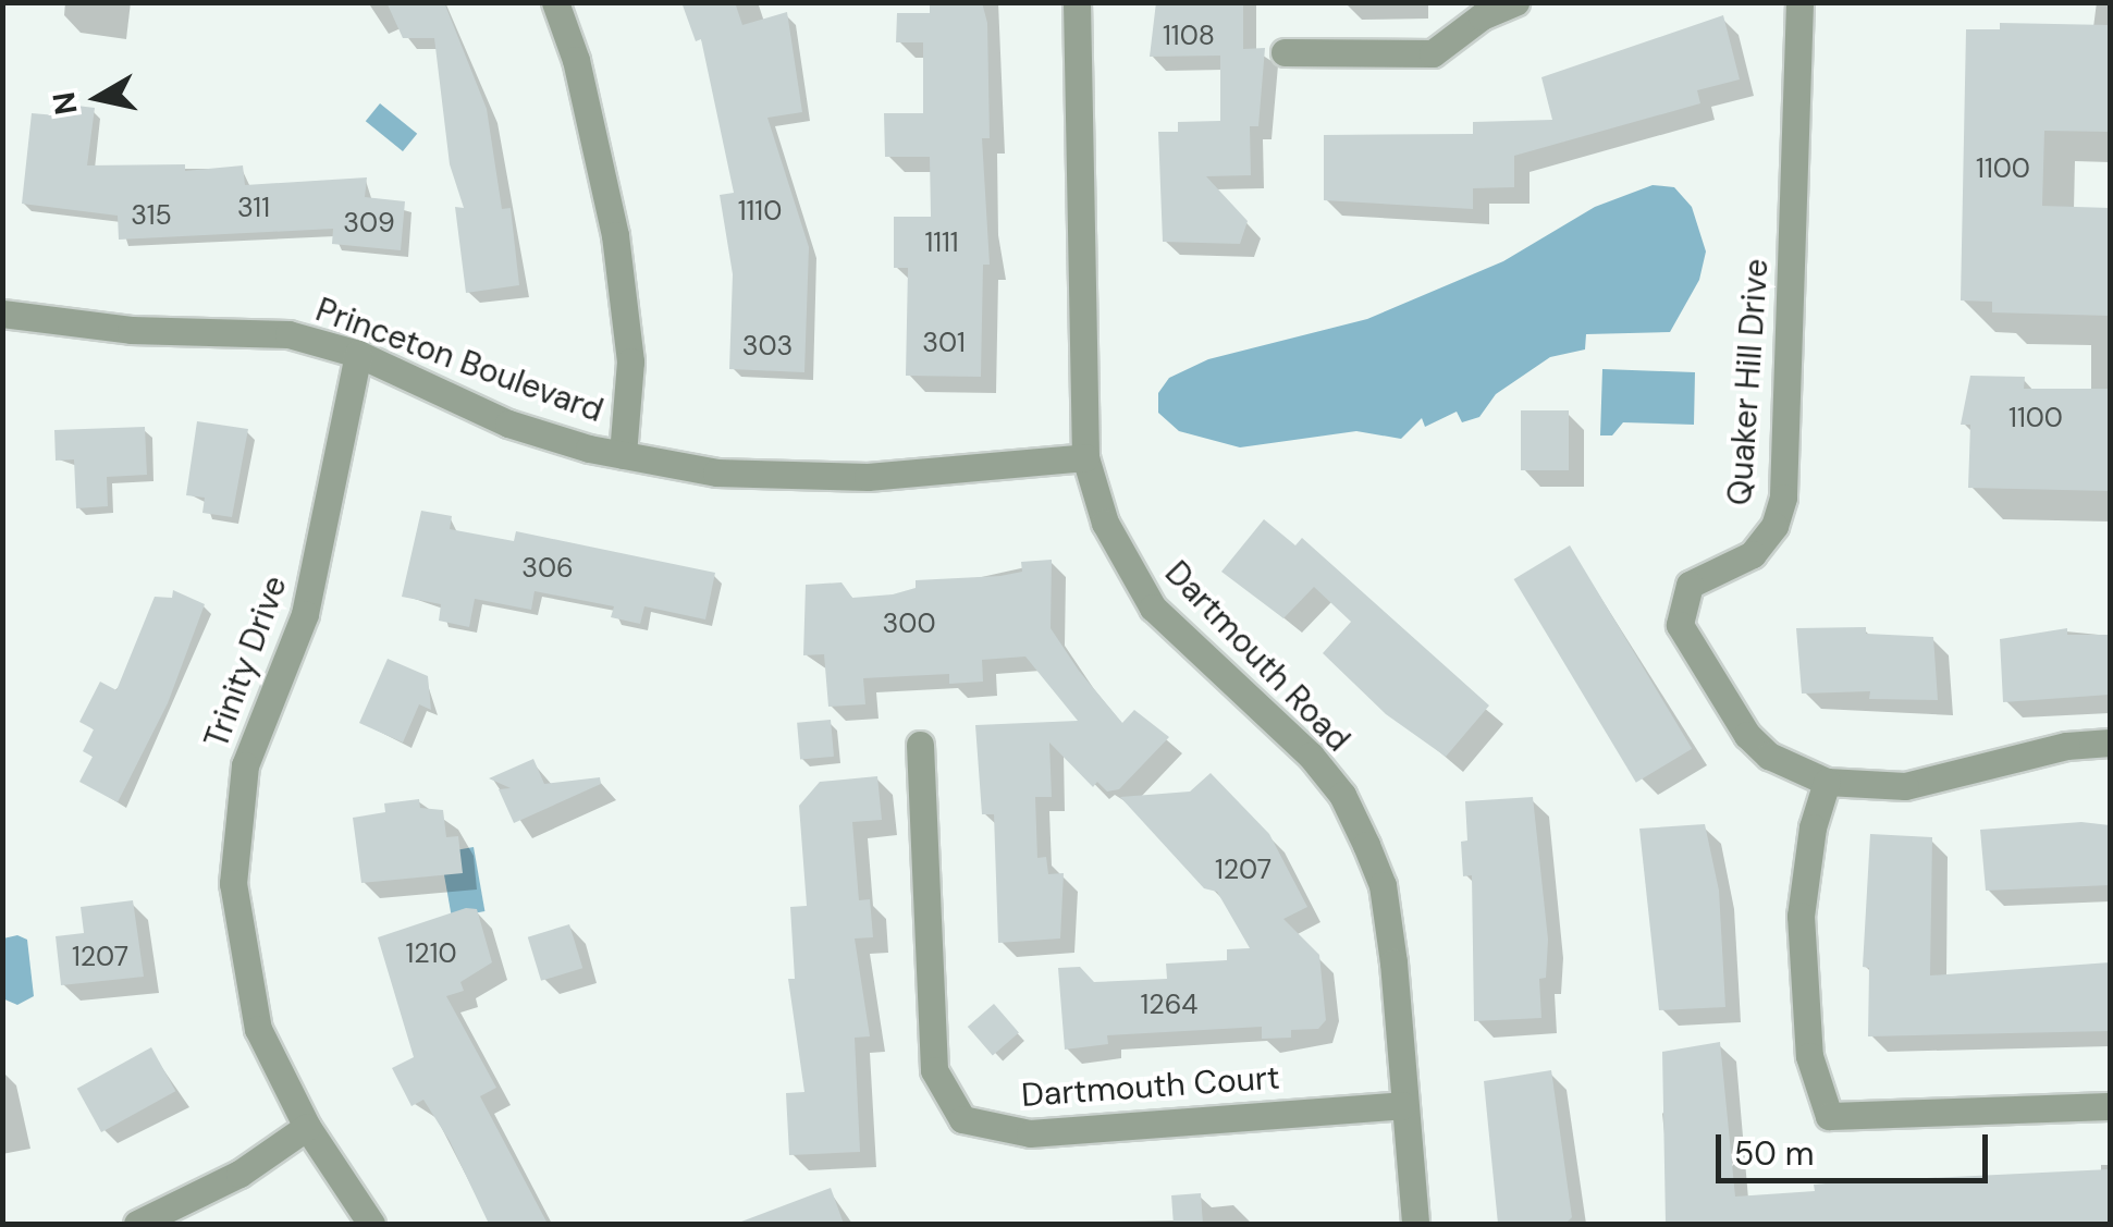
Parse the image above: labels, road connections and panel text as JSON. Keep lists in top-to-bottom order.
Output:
{
  "streets": {
    "street": [
      "Princeton Boulevard",
      "Quaker Hill Drive",
      "Dartmouth Road",
      "Trinity Drive",
      "Dartmouth Court"
    ]
  },
  "crossings": [
    ["Princeton Boulevard", "Dartmouth Road"],
    ["Princeton Boulevard", "Trinity Drive"],
    ["Dartmouth Road", "Dartmouth Court"]
  ],
  "house_numbers": [
    "1108",
    "1100",
    "311",
    "1110",
    "315",
    "309",
    "1111",
    "301",
    "303",
    "1100",
    "306",
    "300",
    "1207",
    "1210",
    "1207",
    "1264"
  ],
  "scale_bar": "50 m",
  "north": "left"
}
